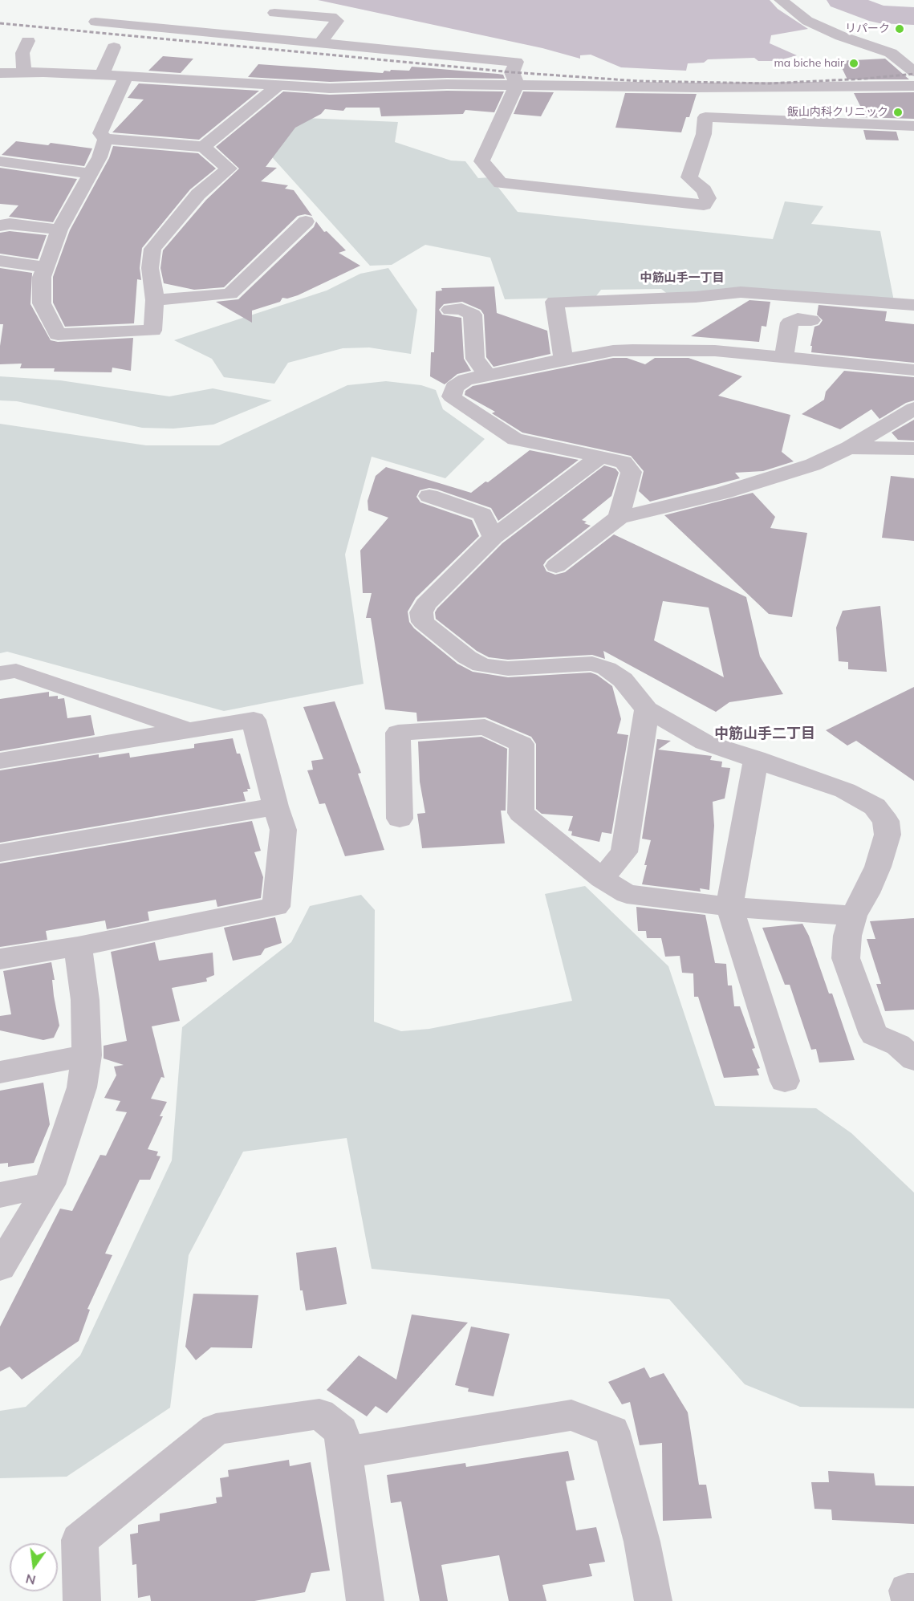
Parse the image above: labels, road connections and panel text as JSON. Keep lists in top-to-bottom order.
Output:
{
  "districts": ["中筋山手一丁目", "中筋山手二丁目"],
  "places": ["リパーク", "ma biche hair", "飯山内科クリニック"],
  "north": "bottom"
}
